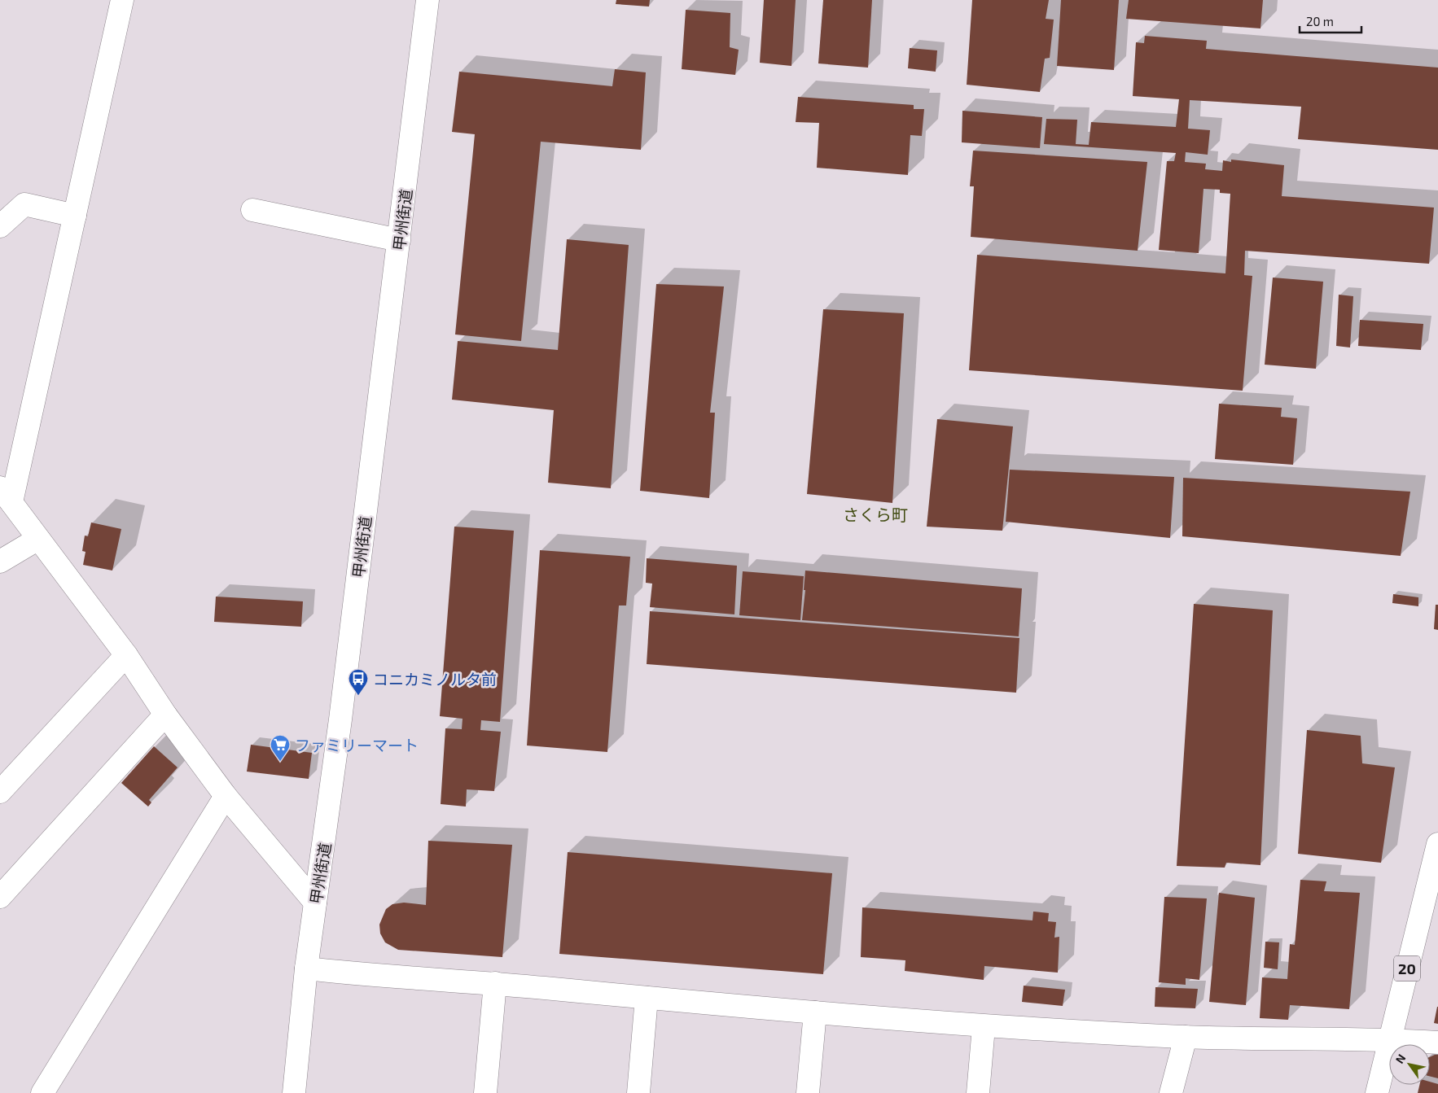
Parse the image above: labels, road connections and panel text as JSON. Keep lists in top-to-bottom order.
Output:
{
  "streets": {
    "main road": ["甲州街道", "20"]
  },
  "districts": ["さくら町"],
  "places": {
    "bus stop": ["コニカミノルタ前"],
    "supermarket": ["ファミリーマート"]
  },
  "scale_bar": "20 m",
  "north": "top left"
}
